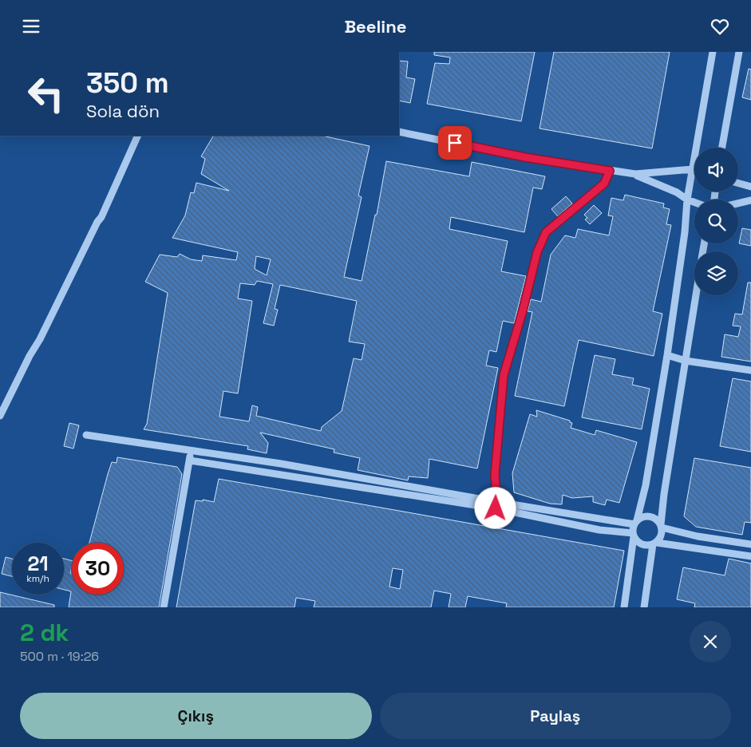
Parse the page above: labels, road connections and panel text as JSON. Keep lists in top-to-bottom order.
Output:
{
  "page": {
    "header": "Beeline",
    "turn": ["350 m", "Sola dön"],
    "speed": "21 km/h",
    "limit": "30",
    "heading": ["2 dk", "500 m · 19:26"],
    "buttons": ["Çıkış", "Paylaş"]
  }
}
